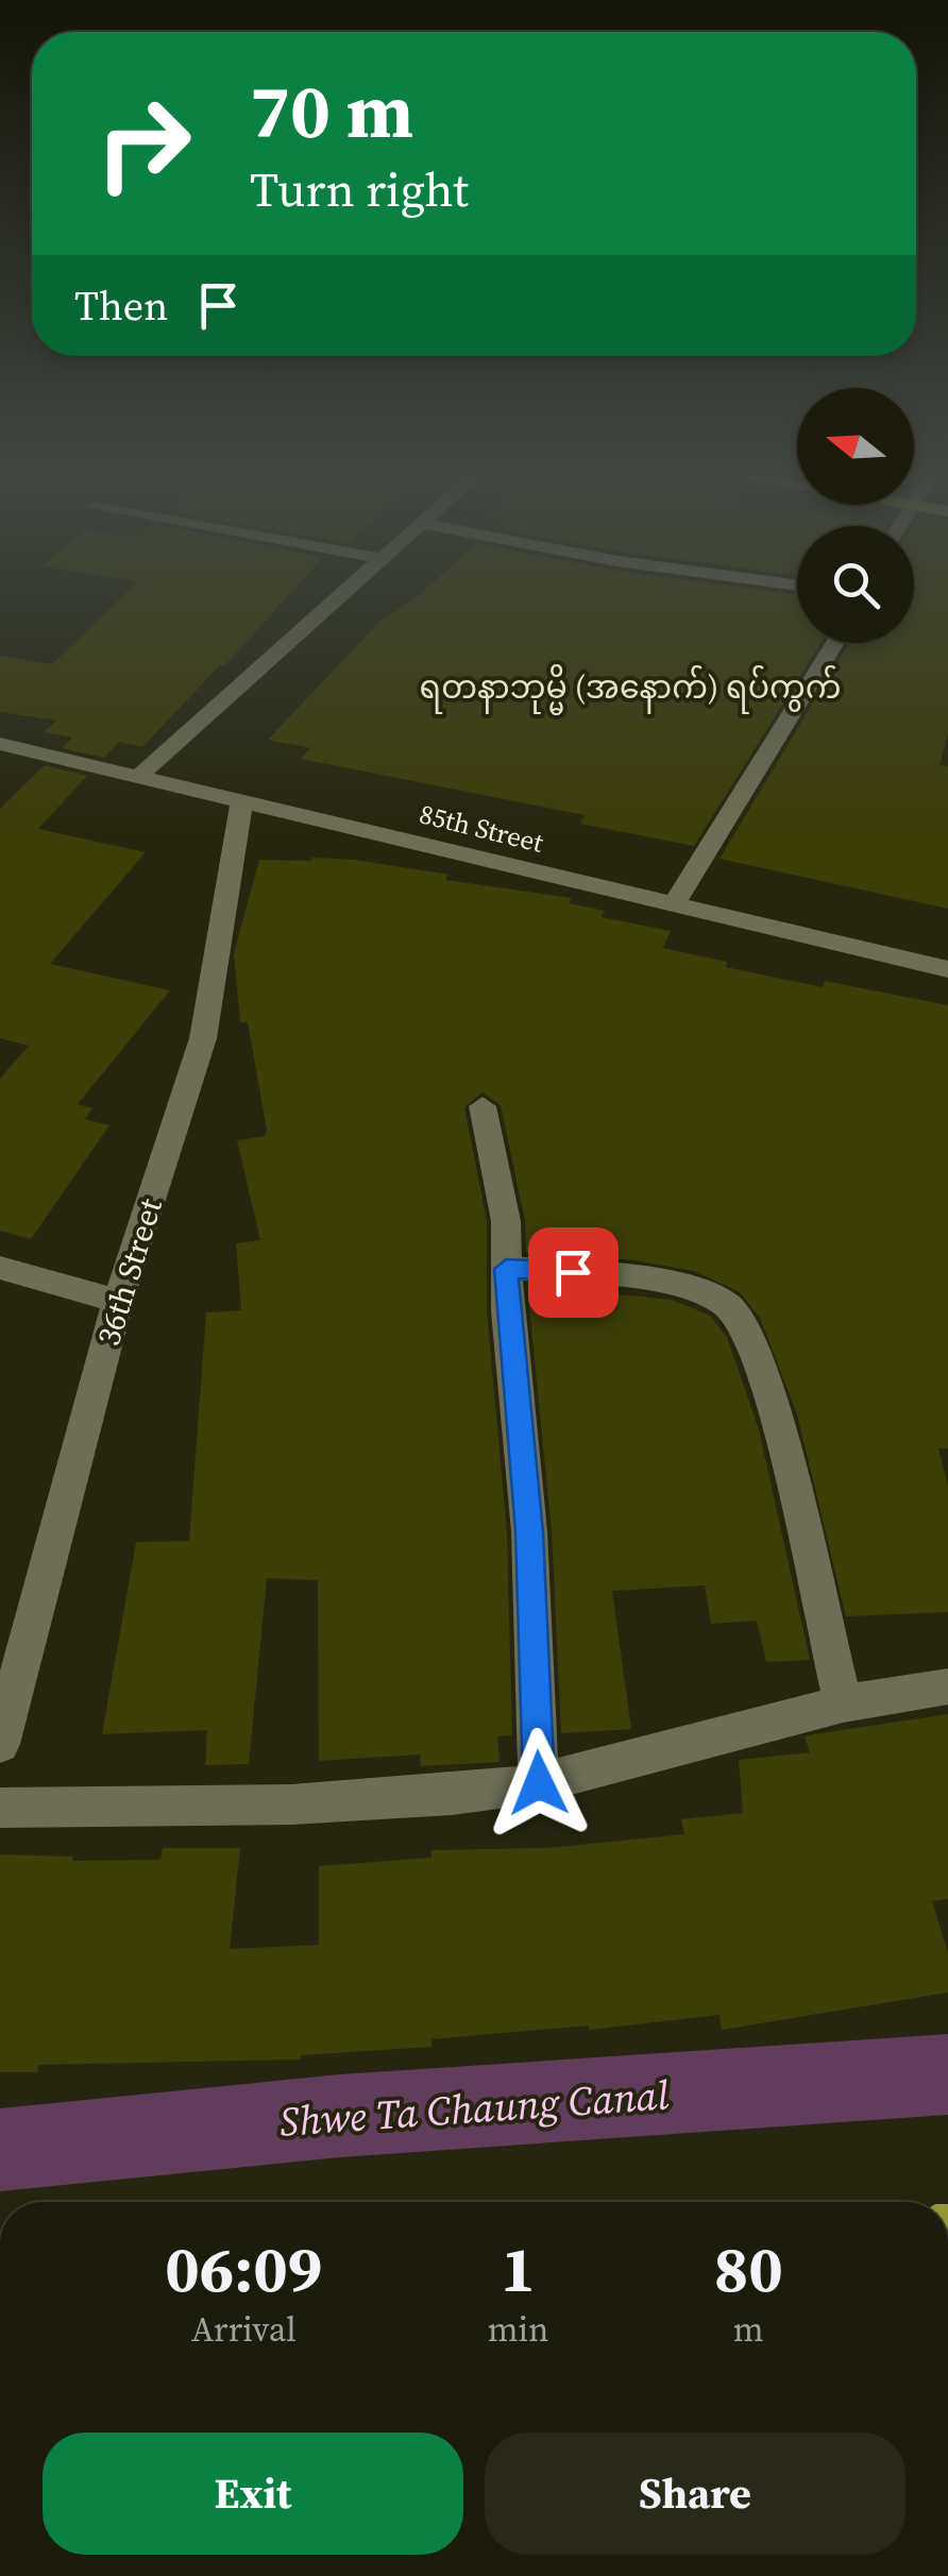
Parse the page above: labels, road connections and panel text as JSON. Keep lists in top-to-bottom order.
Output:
{
  "streets": {
    "street": ["85th Street", "36th Street"]
  },
  "crossings": [
    ["85th Street", "36th Street"]
  ],
  "districts": ["ရတနာဘုမ္မိ (အနောက်) ရပ်ကွက်"],
  "water": ["Shwe Ta Chaung Canal"],
  "north": "left",
  "page": {
    "turn": ["70 m", "Turn right"],
    "then": "Then",
    "eta": [
      "06:09",
      "Arrival",
      "1",
      "min",
      "80",
      "m"
    ],
    "buttons": ["Exit", "Share"]
  }
}
